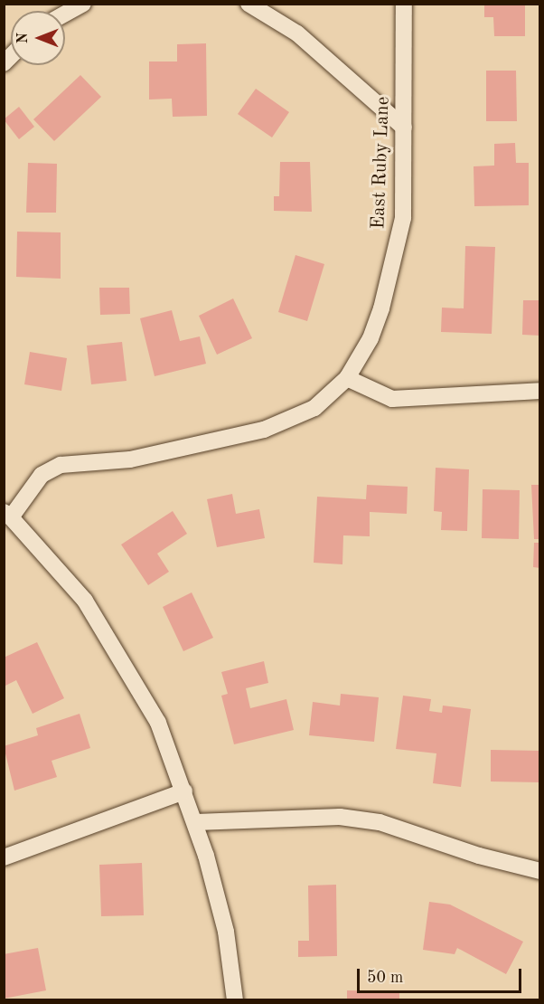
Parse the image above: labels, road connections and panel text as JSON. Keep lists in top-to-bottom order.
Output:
{
  "streets": {
    "street": ["East Ruby Lane"]
  },
  "scale_bar": "50 m",
  "north": "left"
}
